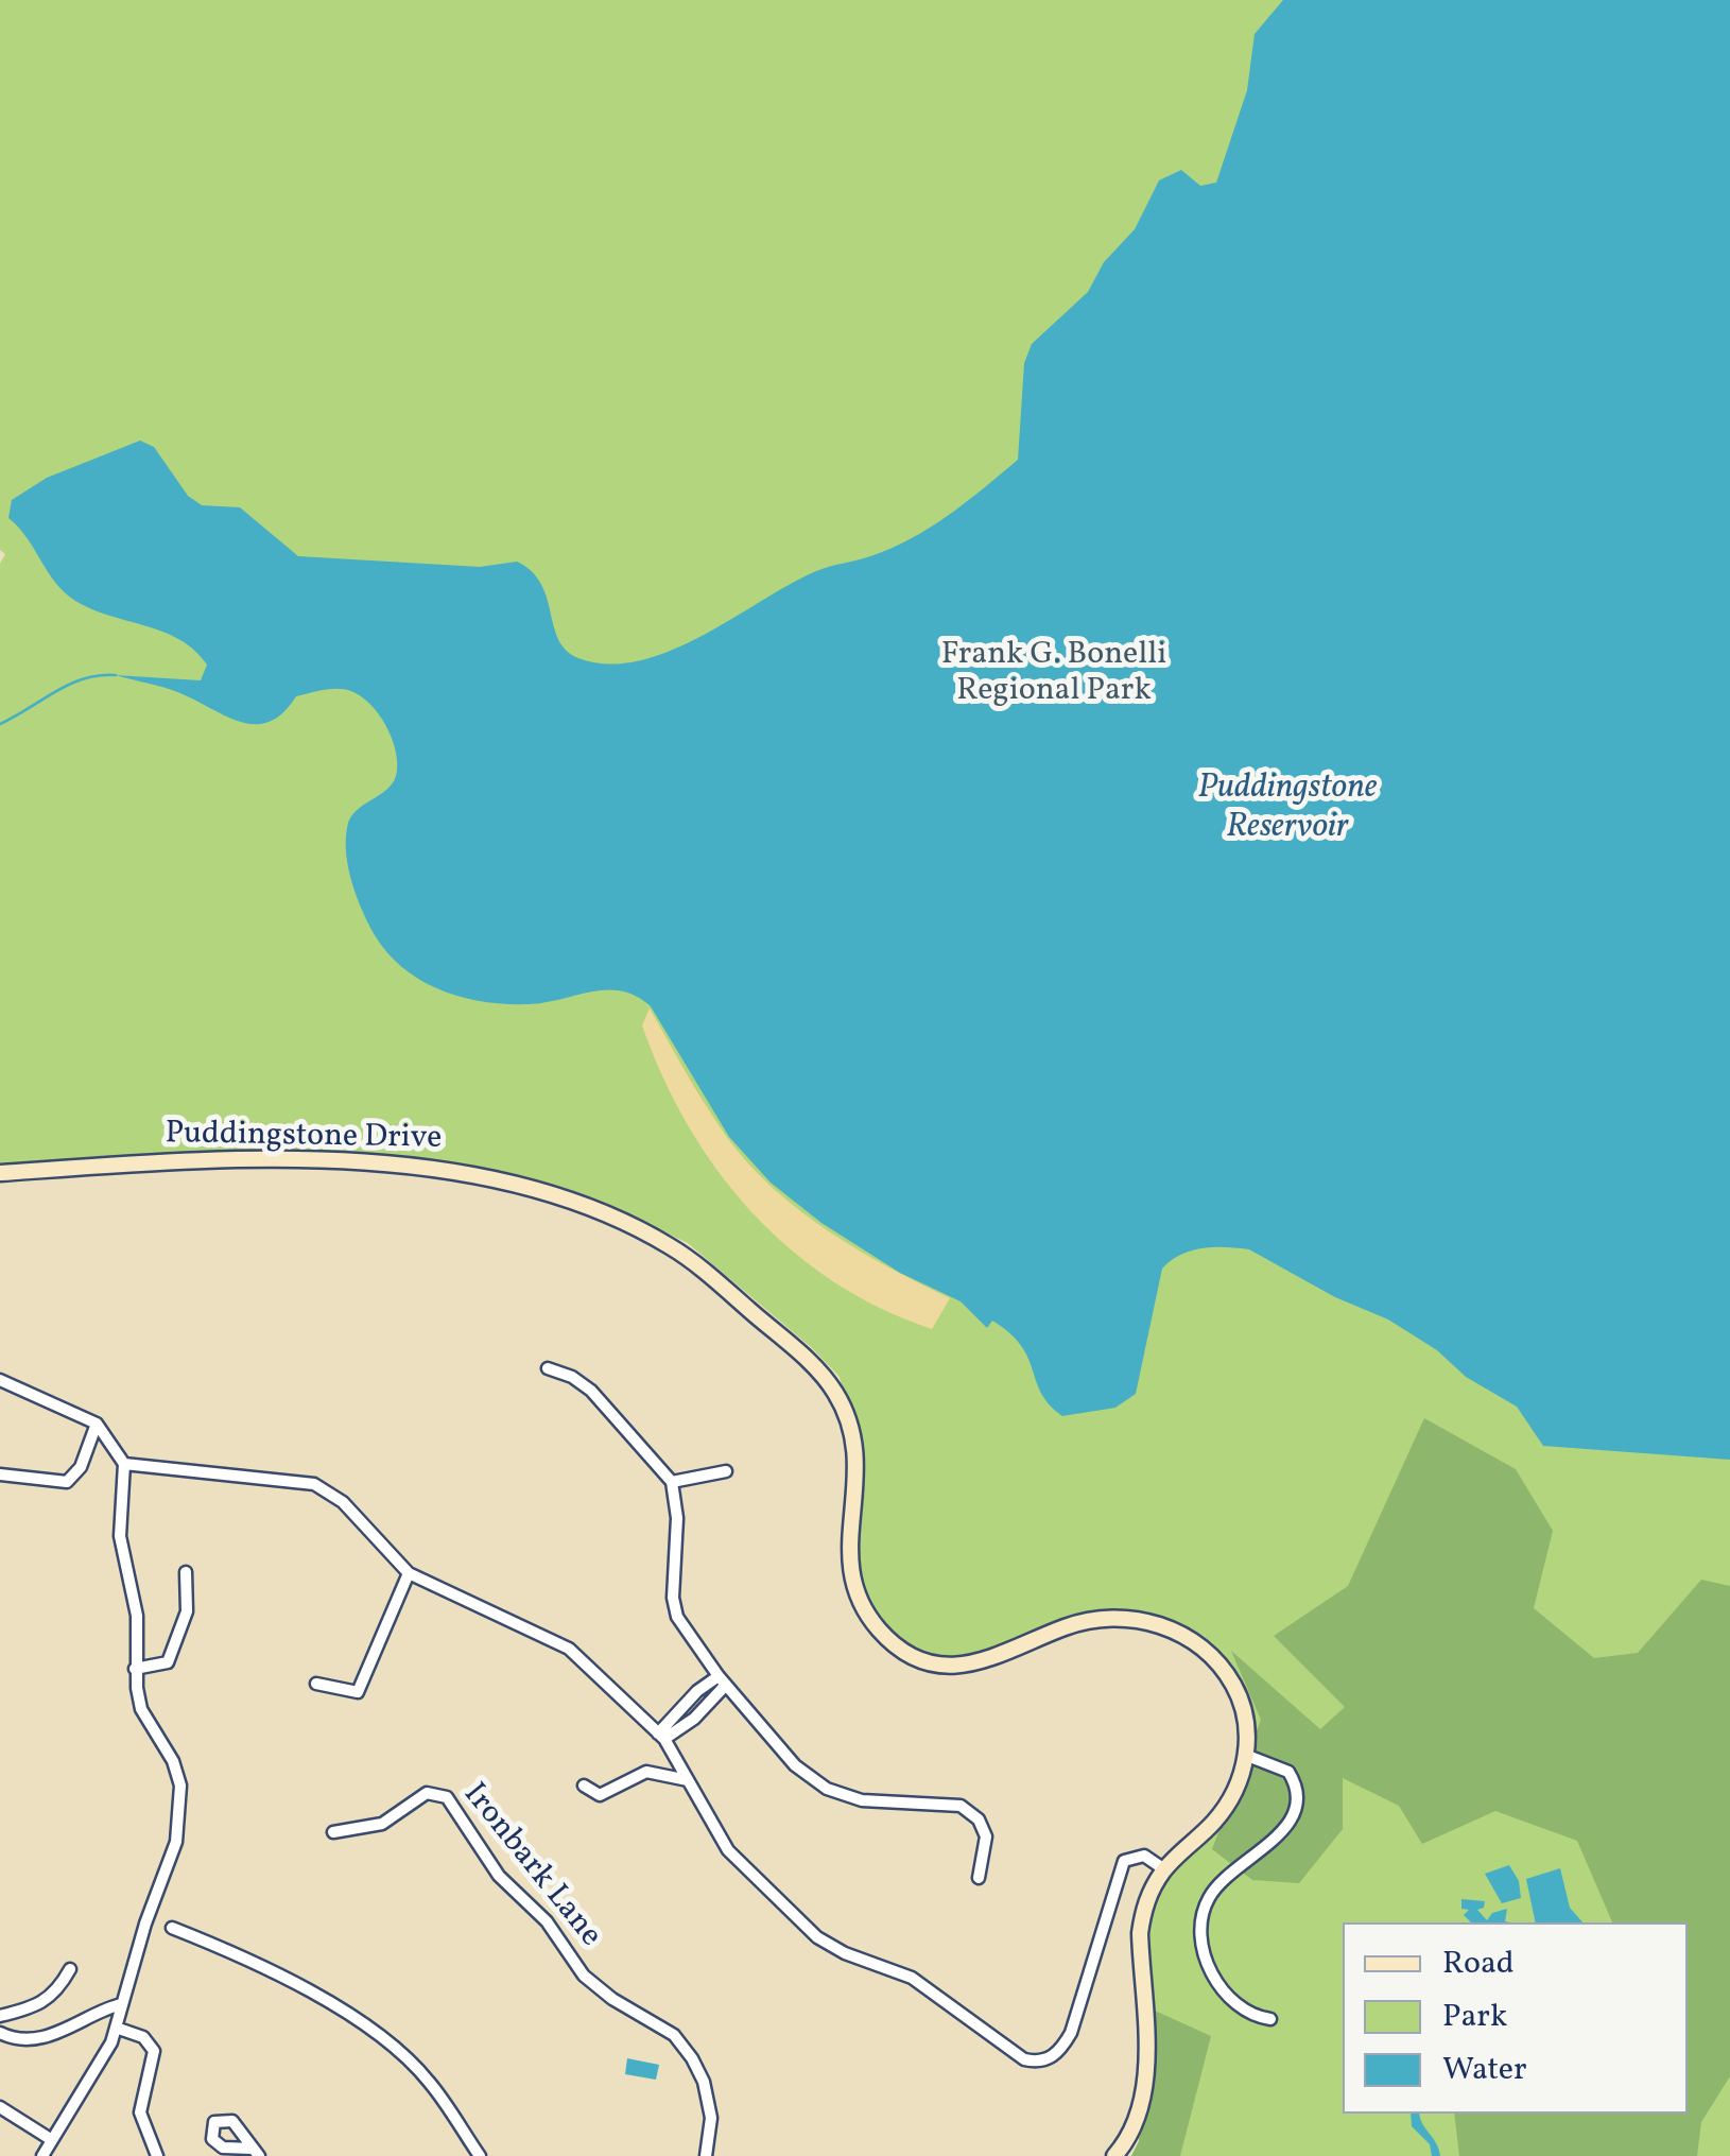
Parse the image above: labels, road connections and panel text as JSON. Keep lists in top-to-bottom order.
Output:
{
  "streets": {
    "street": ["Puddingstone Drive", "Ironbark Lane"]
  },
  "water": ["Puddingstone Reservoir"],
  "parks": ["Frank G. Bonelli Regional Park"],
  "legend": ["Road", "Park", "Water"]
}
